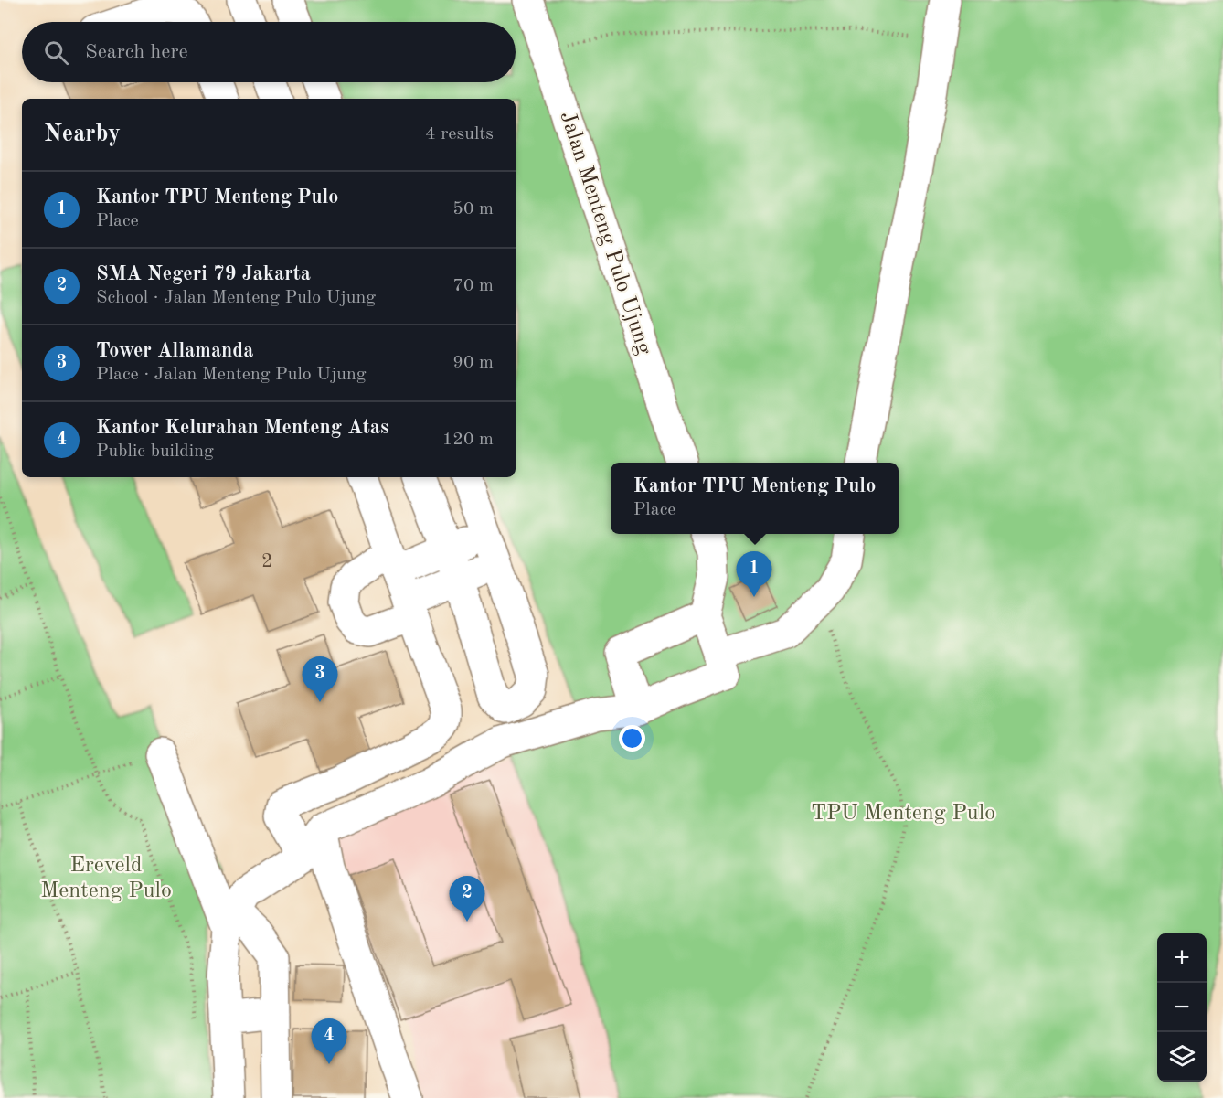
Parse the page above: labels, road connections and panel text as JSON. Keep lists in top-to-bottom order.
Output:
{
  "streets": {
    "street": ["Jalan Menteng Pulo Ujung"]
  },
  "parks": ["TPU Menteng Pulo", "Ereveld Menteng Pulo"],
  "house_numbers": ["2"],
  "page": {
    "search": "Search here",
    "heading": ["Nearby", "4 results"],
    "list": [
      {
        "mark": "1",
        "name": "Kantor TPU Menteng Pulo",
        "note": "Place",
        "value": "50 m"
      },
      {
        "mark": "2",
        "name": "SMA Negeri 79 Jakarta",
        "note": "School · Jalan Menteng Pulo Ujung",
        "value": "70 m"
      },
      {
        "mark": "3",
        "name": "Tower Allamanda",
        "note": "Place · Jalan Menteng Pulo Ujung",
        "value": "90 m"
      },
      {
        "mark": "4",
        "name": "Kantor Kelurahan Menteng Atas",
        "note": "Public building",
        "value": "120 m"
      }
    ],
    "popup": ["Kantor TPU Menteng Pulo", "Place"],
    "pins": [
      "1",
      "3",
      "2",
      "4"
    ],
    "map_buttons": ["+", "−"]
  }
}
